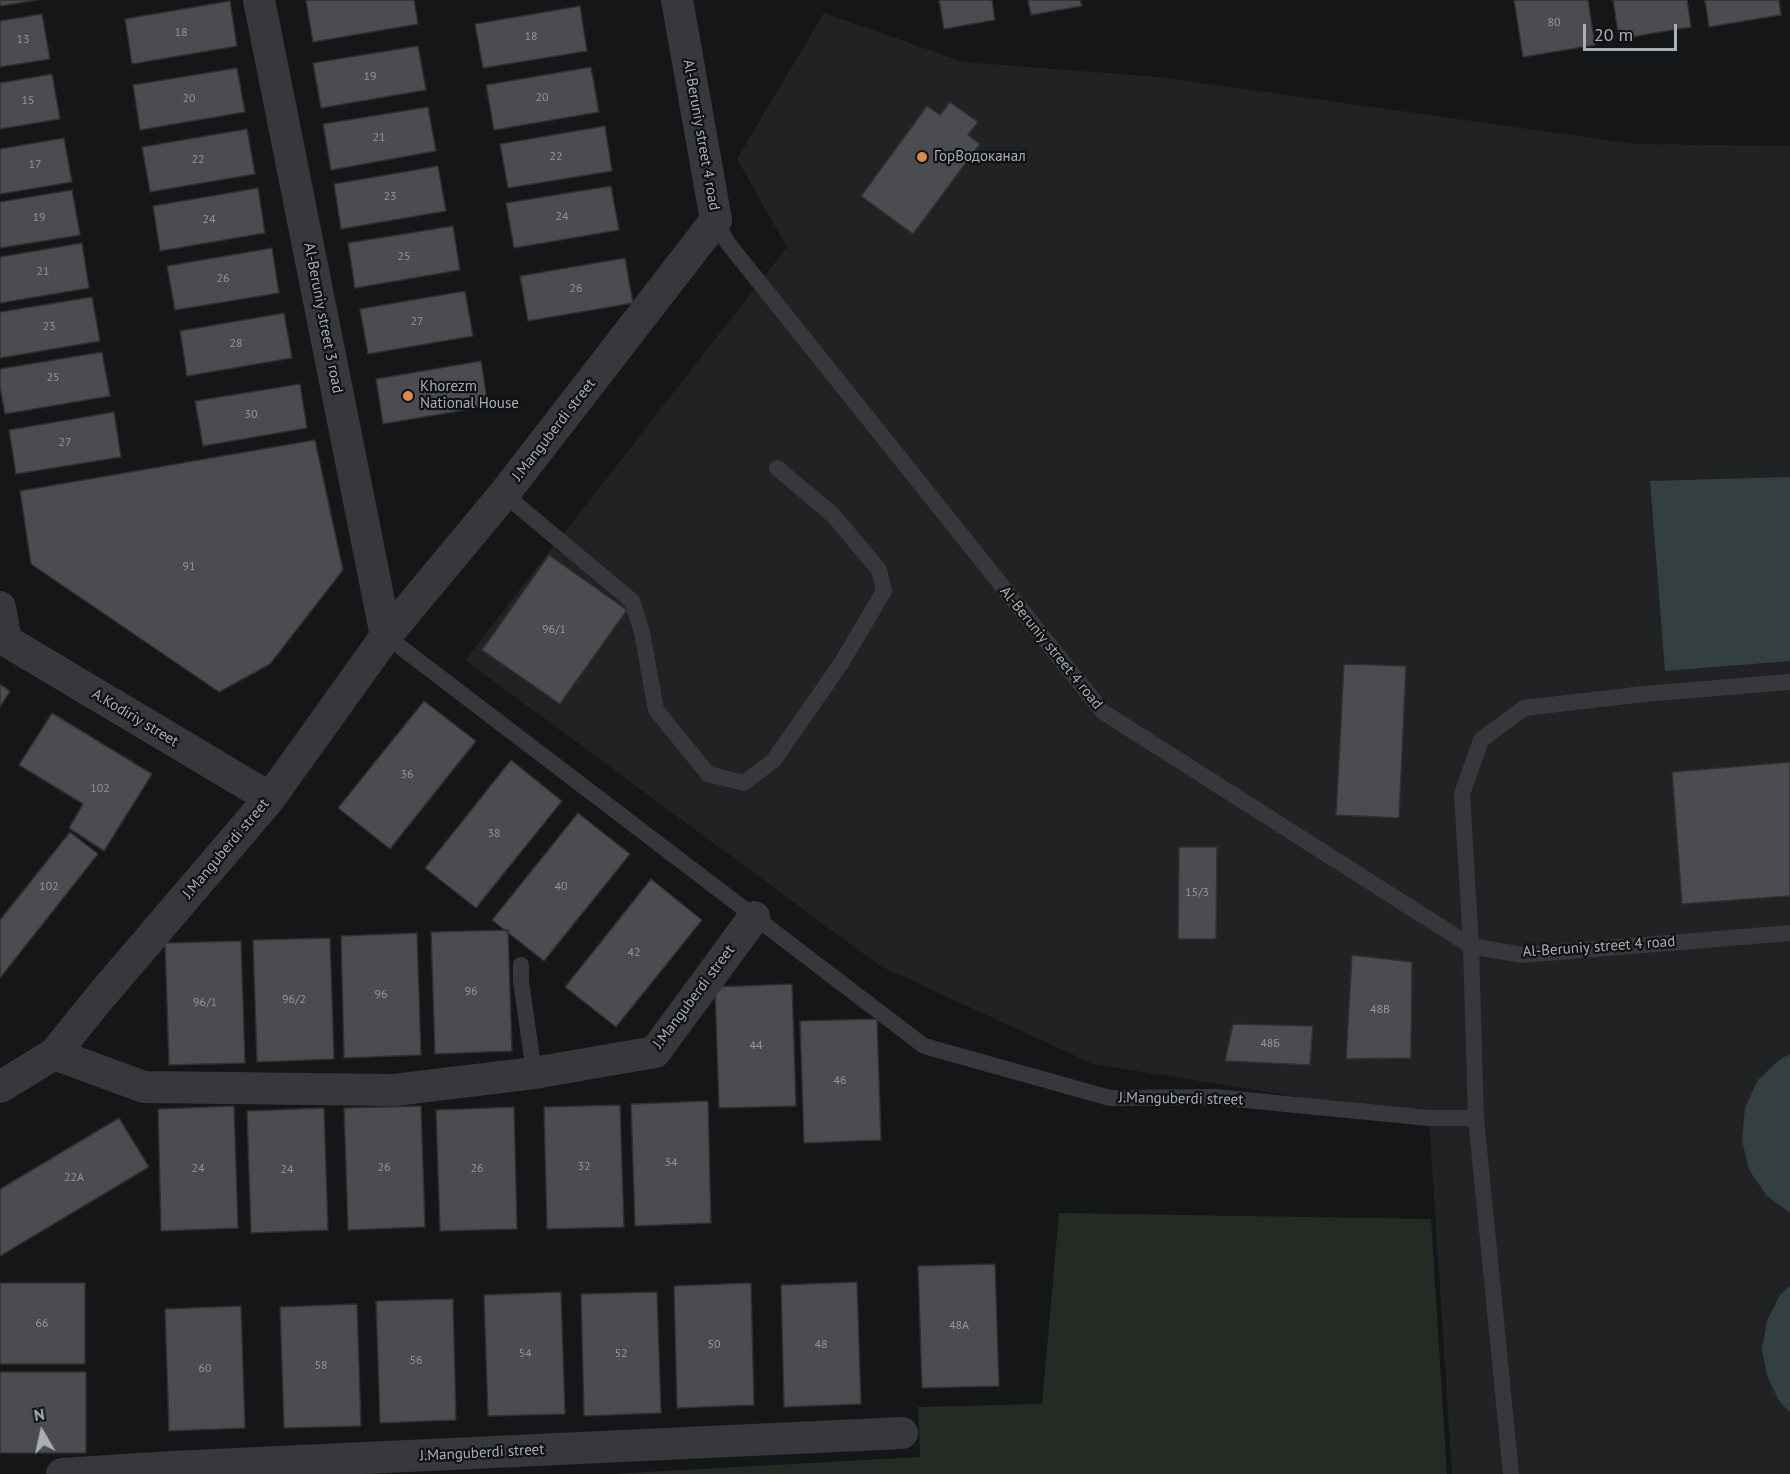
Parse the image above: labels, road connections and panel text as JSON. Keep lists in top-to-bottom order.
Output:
{
  "streets": {
    "street": [
      "Al-Beruniy street 4 road",
      "Al-Beruniy street 3 road",
      "J.Manguberdi street",
      "A.Kodiriy street"
    ]
  },
  "crossings": [
    ["Al-Beruniy street 4 road", "J.Manguberdi street"],
    ["Al-Beruniy street 3 road", "J.Manguberdi street"],
    ["J.Manguberdi street", "A.Kodiriy street"]
  ],
  "places": ["ГорВодоканал", "Khorezm National House"],
  "house_numbers": [
    "80",
    "18",
    "18",
    "13",
    "19",
    "20",
    "20",
    "15",
    "21",
    "22",
    "22",
    "17",
    "23",
    "24",
    "19",
    "24",
    "25",
    "21",
    "26",
    "26",
    "27",
    "23",
    "28",
    "25",
    "30",
    "27",
    "91",
    "96/1",
    "36",
    "102",
    "38",
    "102",
    "40",
    "15/3",
    "42",
    "96",
    "96",
    "96/2",
    "96/1",
    "48В",
    "48Б",
    "44",
    "46",
    "34",
    "32",
    "26",
    "24",
    "26",
    "24",
    "22A",
    "66",
    "48A",
    "50",
    "48",
    "54",
    "52",
    "56",
    "58",
    "60"
  ],
  "scale_bar": "20 m",
  "north": "top"
}
